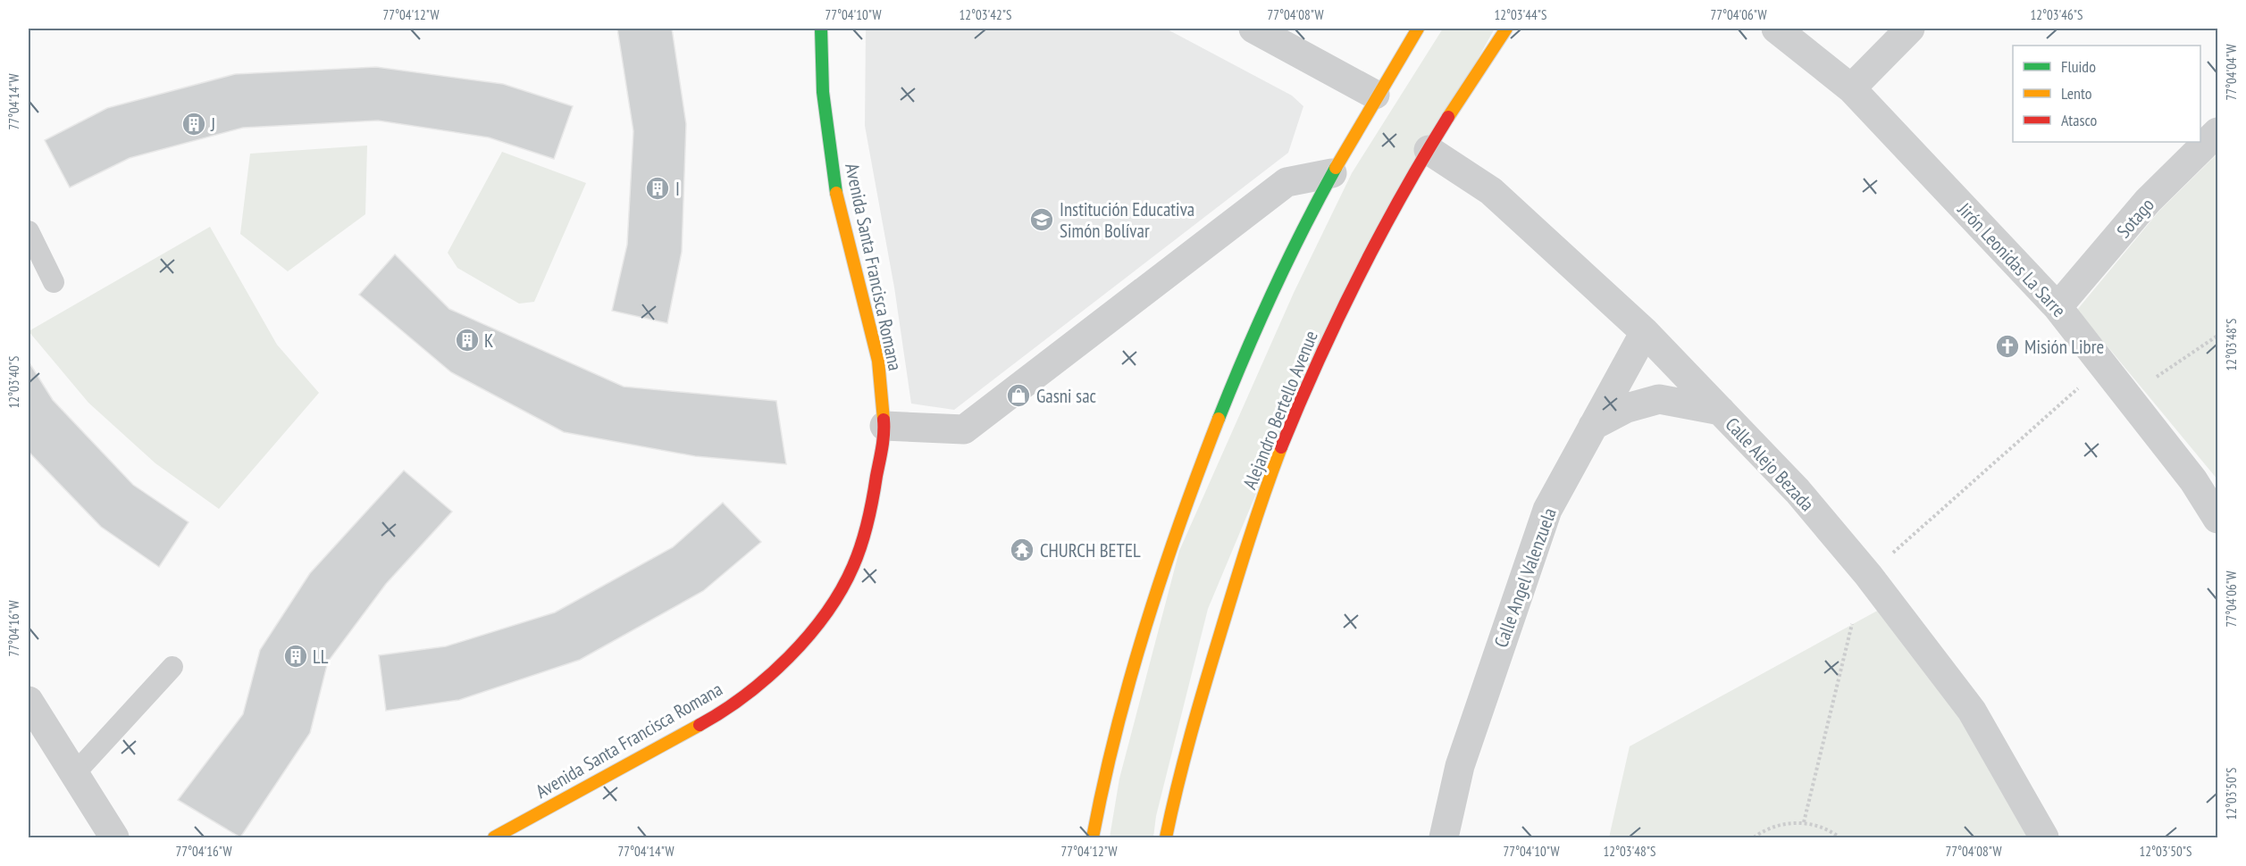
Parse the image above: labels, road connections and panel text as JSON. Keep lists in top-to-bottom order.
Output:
{
  "streets": {
    "main road": ["Avenida Santa Francisca Romana", "Alejandro Bertello Avenue"],
    "street": [
      "Sotago",
      "Jirón Leonidas La Sarre",
      "Calle Alejo Bezada",
      "Calle Angel Valenzuela"
    ]
  },
  "crossings": [
    ["Sotago", "Jirón Leonidas La Sarre"],
    ["Alejandro Bertello Avenue", "Calle Alejo Bezada"],
    ["Calle Alejo Bezada", "Calle Angel Valenzuela"]
  ],
  "places": {
    "building": [
      "J",
      "I",
      "K",
      "LL"
    ],
    "school or university": ["Institución Educativa Simón Bolívar"],
    "church": ["Misión Libre"],
    "shop": ["Gasni sac"],
    "temple": ["CHURCH BETEL"]
  },
  "legend": ["Fluido", "Lento", "Atasco"],
  "coordinates": [
    "77°04'12\"W",
    "77°04'10\"W",
    "12°03'42\"S",
    "77°04'08\"W",
    "12°03'44\"S",
    "77°04'06\"W",
    "12°03'46\"S",
    "77°04'04\"W",
    "77°04'14\"W",
    "12°03'48\"S",
    "12°03'40\"S",
    "77°04'16\"W",
    "12°03'50\"S"
  ]
}
